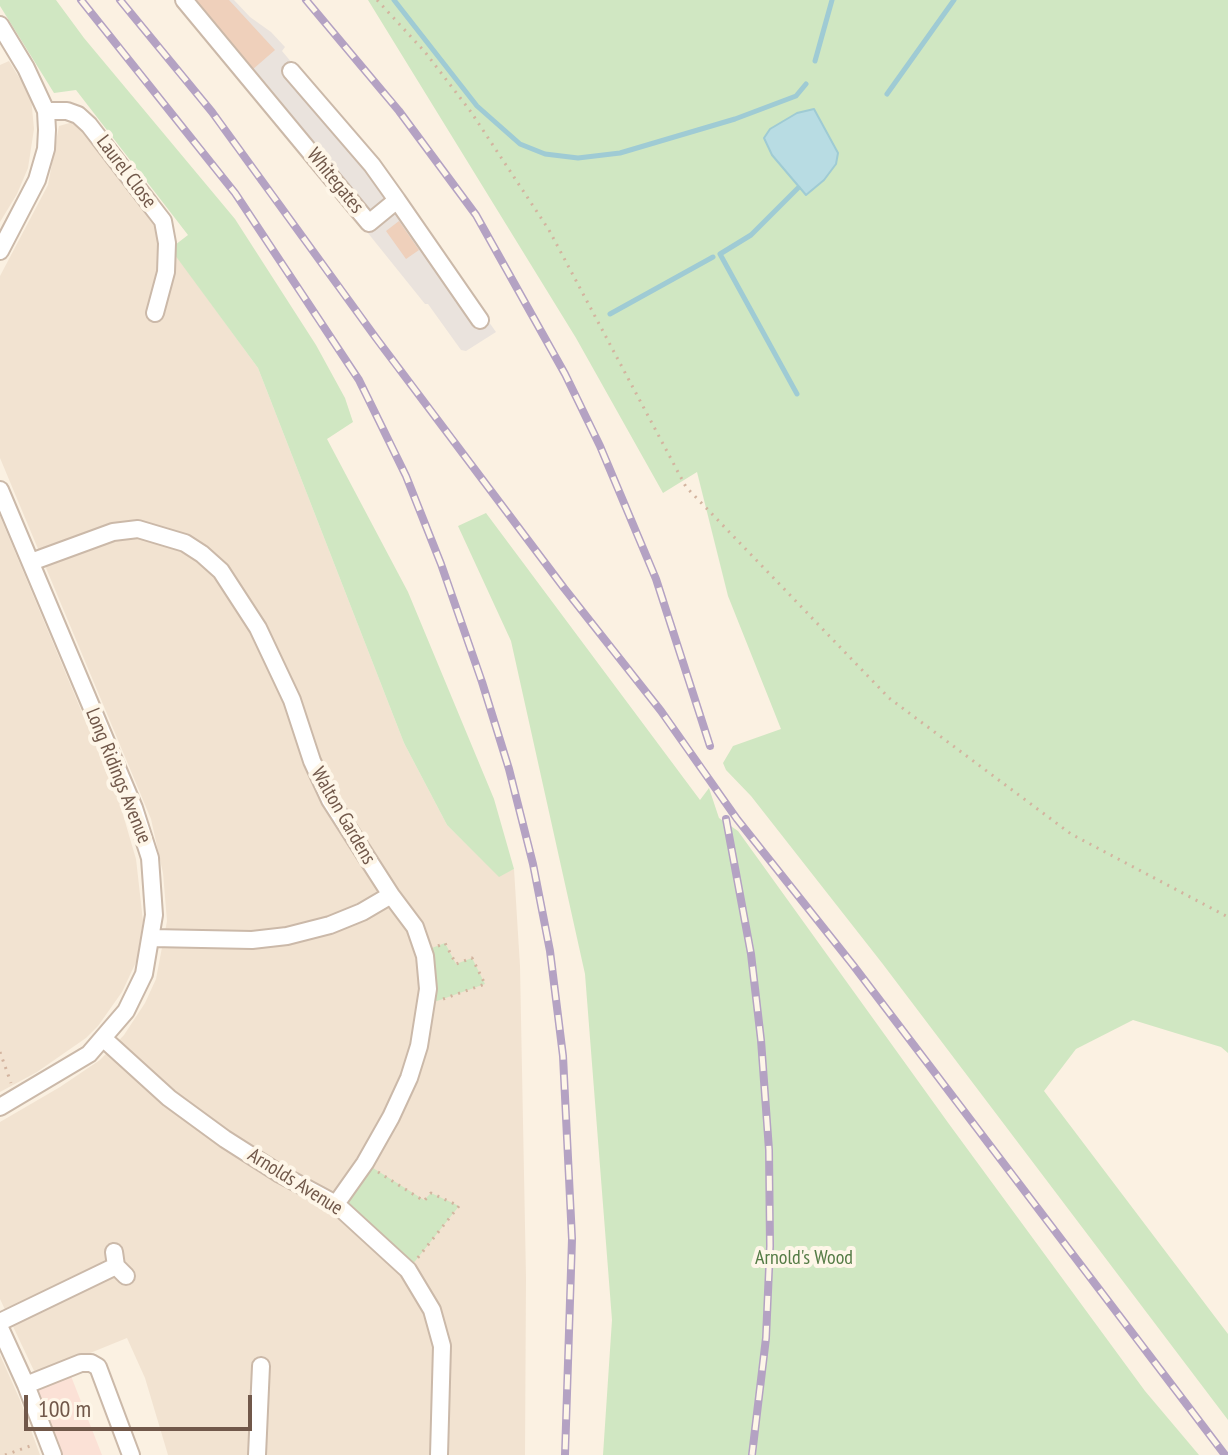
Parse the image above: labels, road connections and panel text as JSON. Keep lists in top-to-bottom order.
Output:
{
  "streets": {
    "street": [
      "Laurel Close",
      "Whitegates",
      "Long Ridings Avenue",
      "Walton Gardens",
      "Arnolds Avenue"
    ]
  },
  "crossings": [
    ["Long Ridings Avenue", "Walton Gardens"],
    ["Long Ridings Avenue", "Arnolds Avenue"],
    ["Walton Gardens", "Arnolds Avenue"]
  ],
  "parks": ["Arnold's Wood"],
  "scale_bar": "100 m"
}
